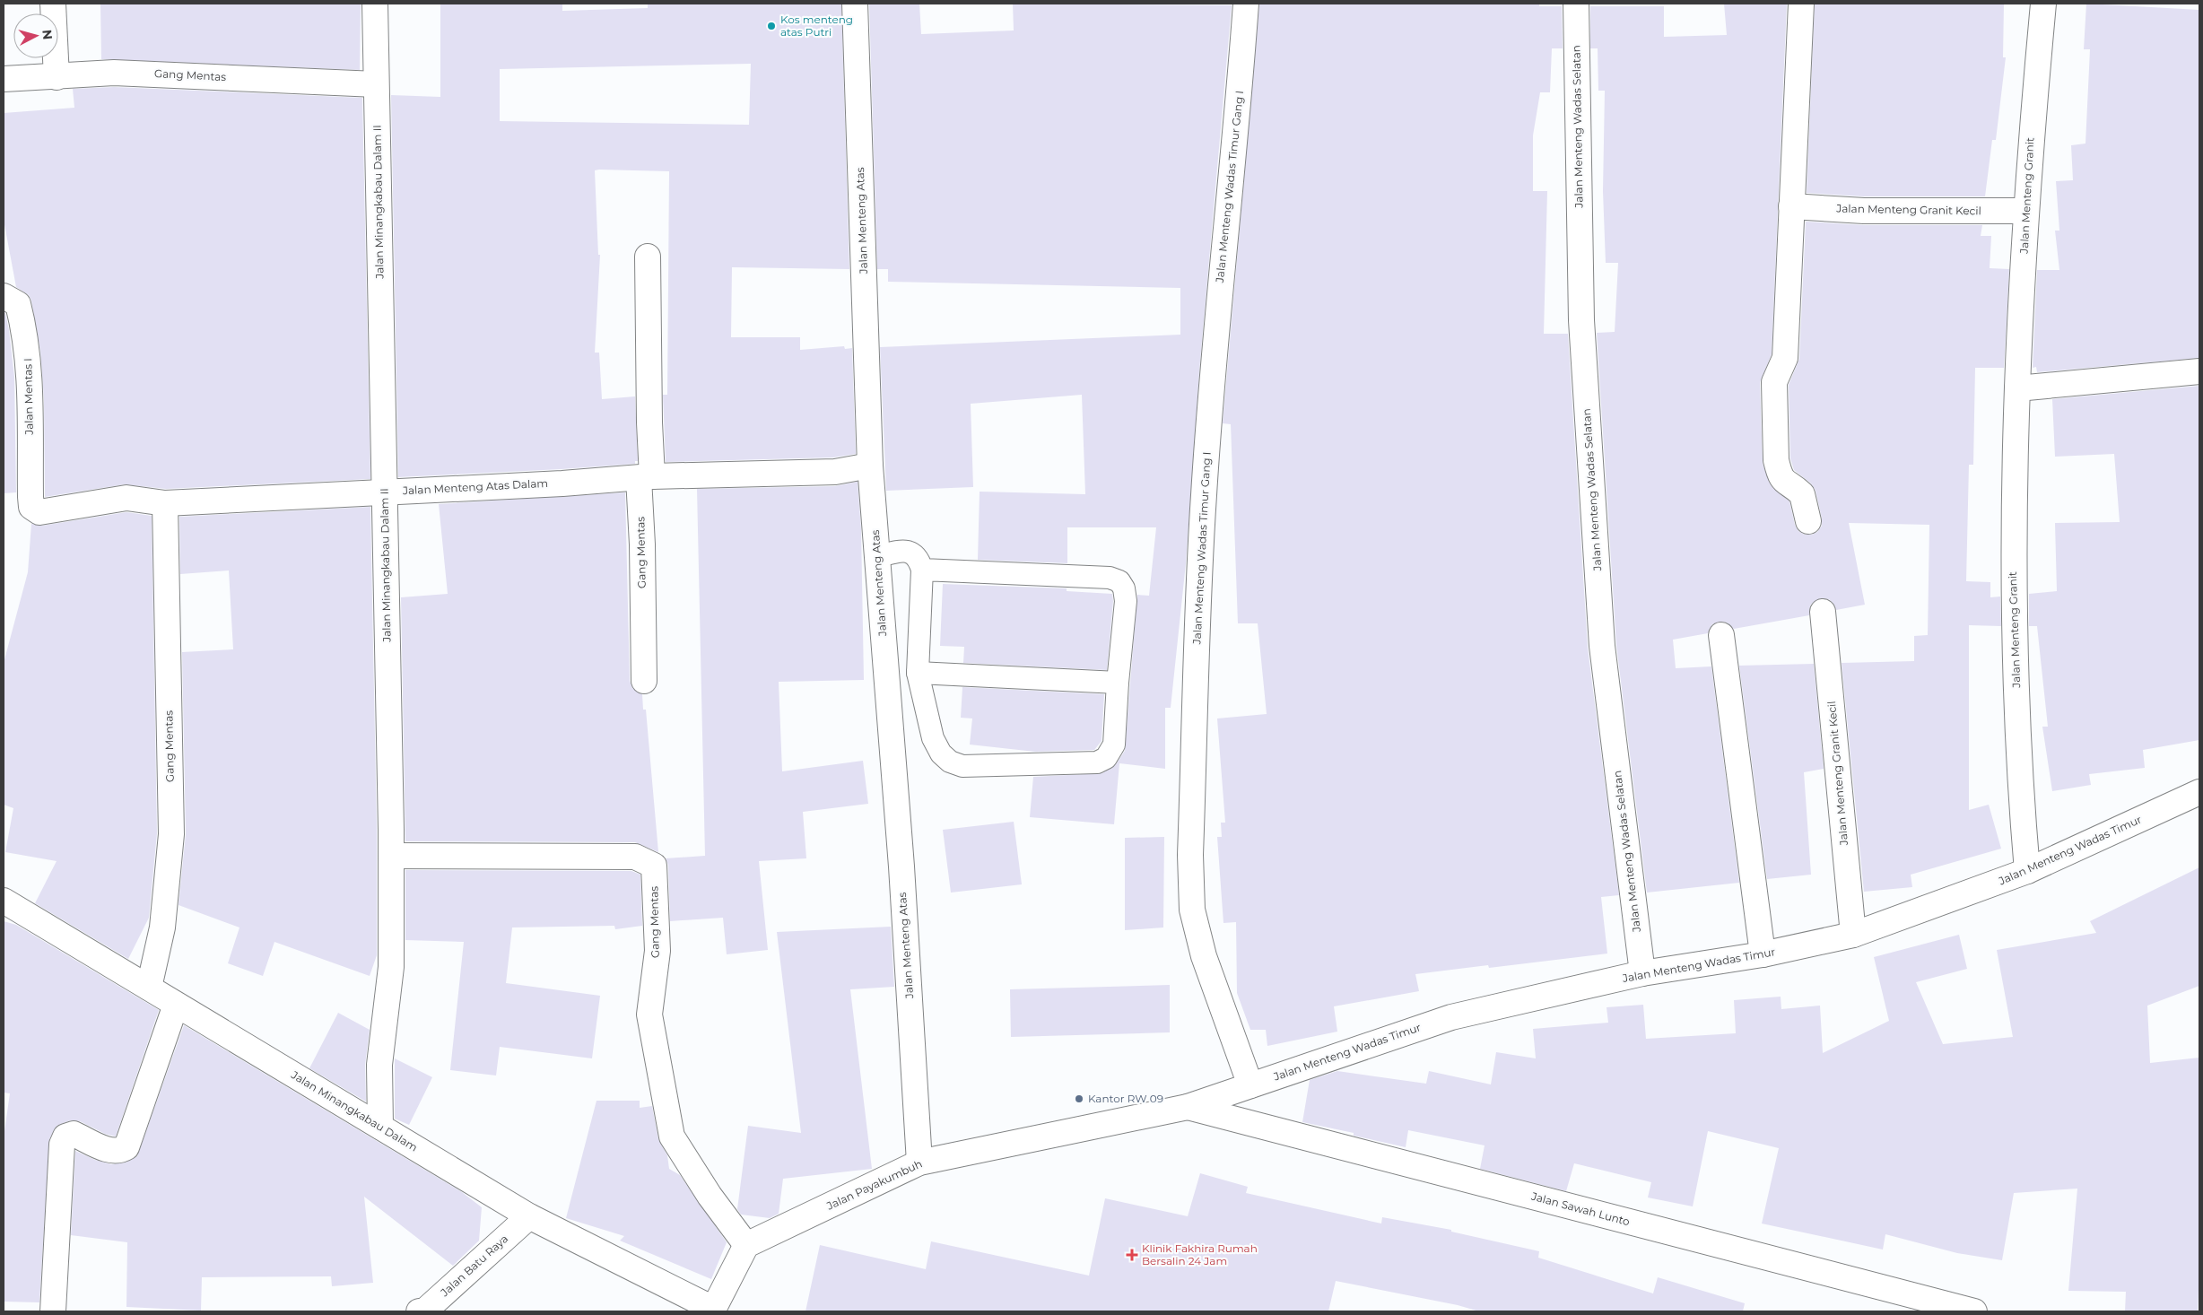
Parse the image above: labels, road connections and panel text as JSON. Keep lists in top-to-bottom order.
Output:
{
  "streets": {
    "street": [
      "Gang Mentas",
      "Jalan Menteng Wadas Selatan",
      "Jalan Menteng Wadas Timur Gang I",
      "Jalan Menteng Granit",
      "Jalan Minangkabau Dalam II",
      "Jalan Menteng Granit Kecil",
      "Jalan Menteng Atas",
      "Jalan Mentas I",
      "Jalan Menteng Atas Dalam",
      "Jalan Menteng Wadas Timur",
      "Jalan Minangkabau Dalam",
      "Jalan Payakumbuh",
      "Jalan Sawah Lunto",
      "Jalan Batu Raya"
    ]
  },
  "crossings": [
    ["Gang Mentas", "Jalan Minangkabau Dalam II"],
    ["Gang Mentas", "Jalan Menteng Atas Dalam"],
    ["Gang Mentas", "Jalan Minangkabau Dalam"],
    ["Gang Mentas", "Jalan Payakumbuh"],
    ["Jalan Menteng Wadas Selatan", "Jalan Menteng Wadas Timur"],
    ["Jalan Menteng Wadas Timur Gang I", "Jalan Menteng Wadas Timur"],
    ["Jalan Menteng Granit", "Jalan Menteng Granit Kecil"],
    ["Jalan Menteng Granit", "Jalan Menteng Wadas Timur"],
    ["Jalan Minangkabau Dalam II", "Jalan Menteng Atas Dalam"],
    ["Jalan Minangkabau Dalam II", "Jalan Minangkabau Dalam"],
    ["Jalan Menteng Granit Kecil", "Jalan Menteng Wadas Timur"],
    ["Jalan Menteng Atas", "Jalan Menteng Atas Dalam"],
    ["Jalan Menteng Atas", "Jalan Payakumbuh"],
    ["Jalan Mentas I", "Jalan Menteng Atas Dalam"],
    ["Jalan Menteng Wadas Timur", "Jalan Payakumbuh"],
    ["Jalan Menteng Wadas Timur", "Jalan Sawah Lunto"],
    ["Jalan Minangkabau Dalam", "Jalan Batu Raya"],
    ["Jalan Payakumbuh", "Jalan Sawah Lunto"]
  ],
  "places": {
    "other": ["Kos menteng atas Putri", "Kantor RW 09"],
    "health": ["Klinik Fakhira Rumah Bersalin 24 Jam"]
  },
  "north": "right"
}
